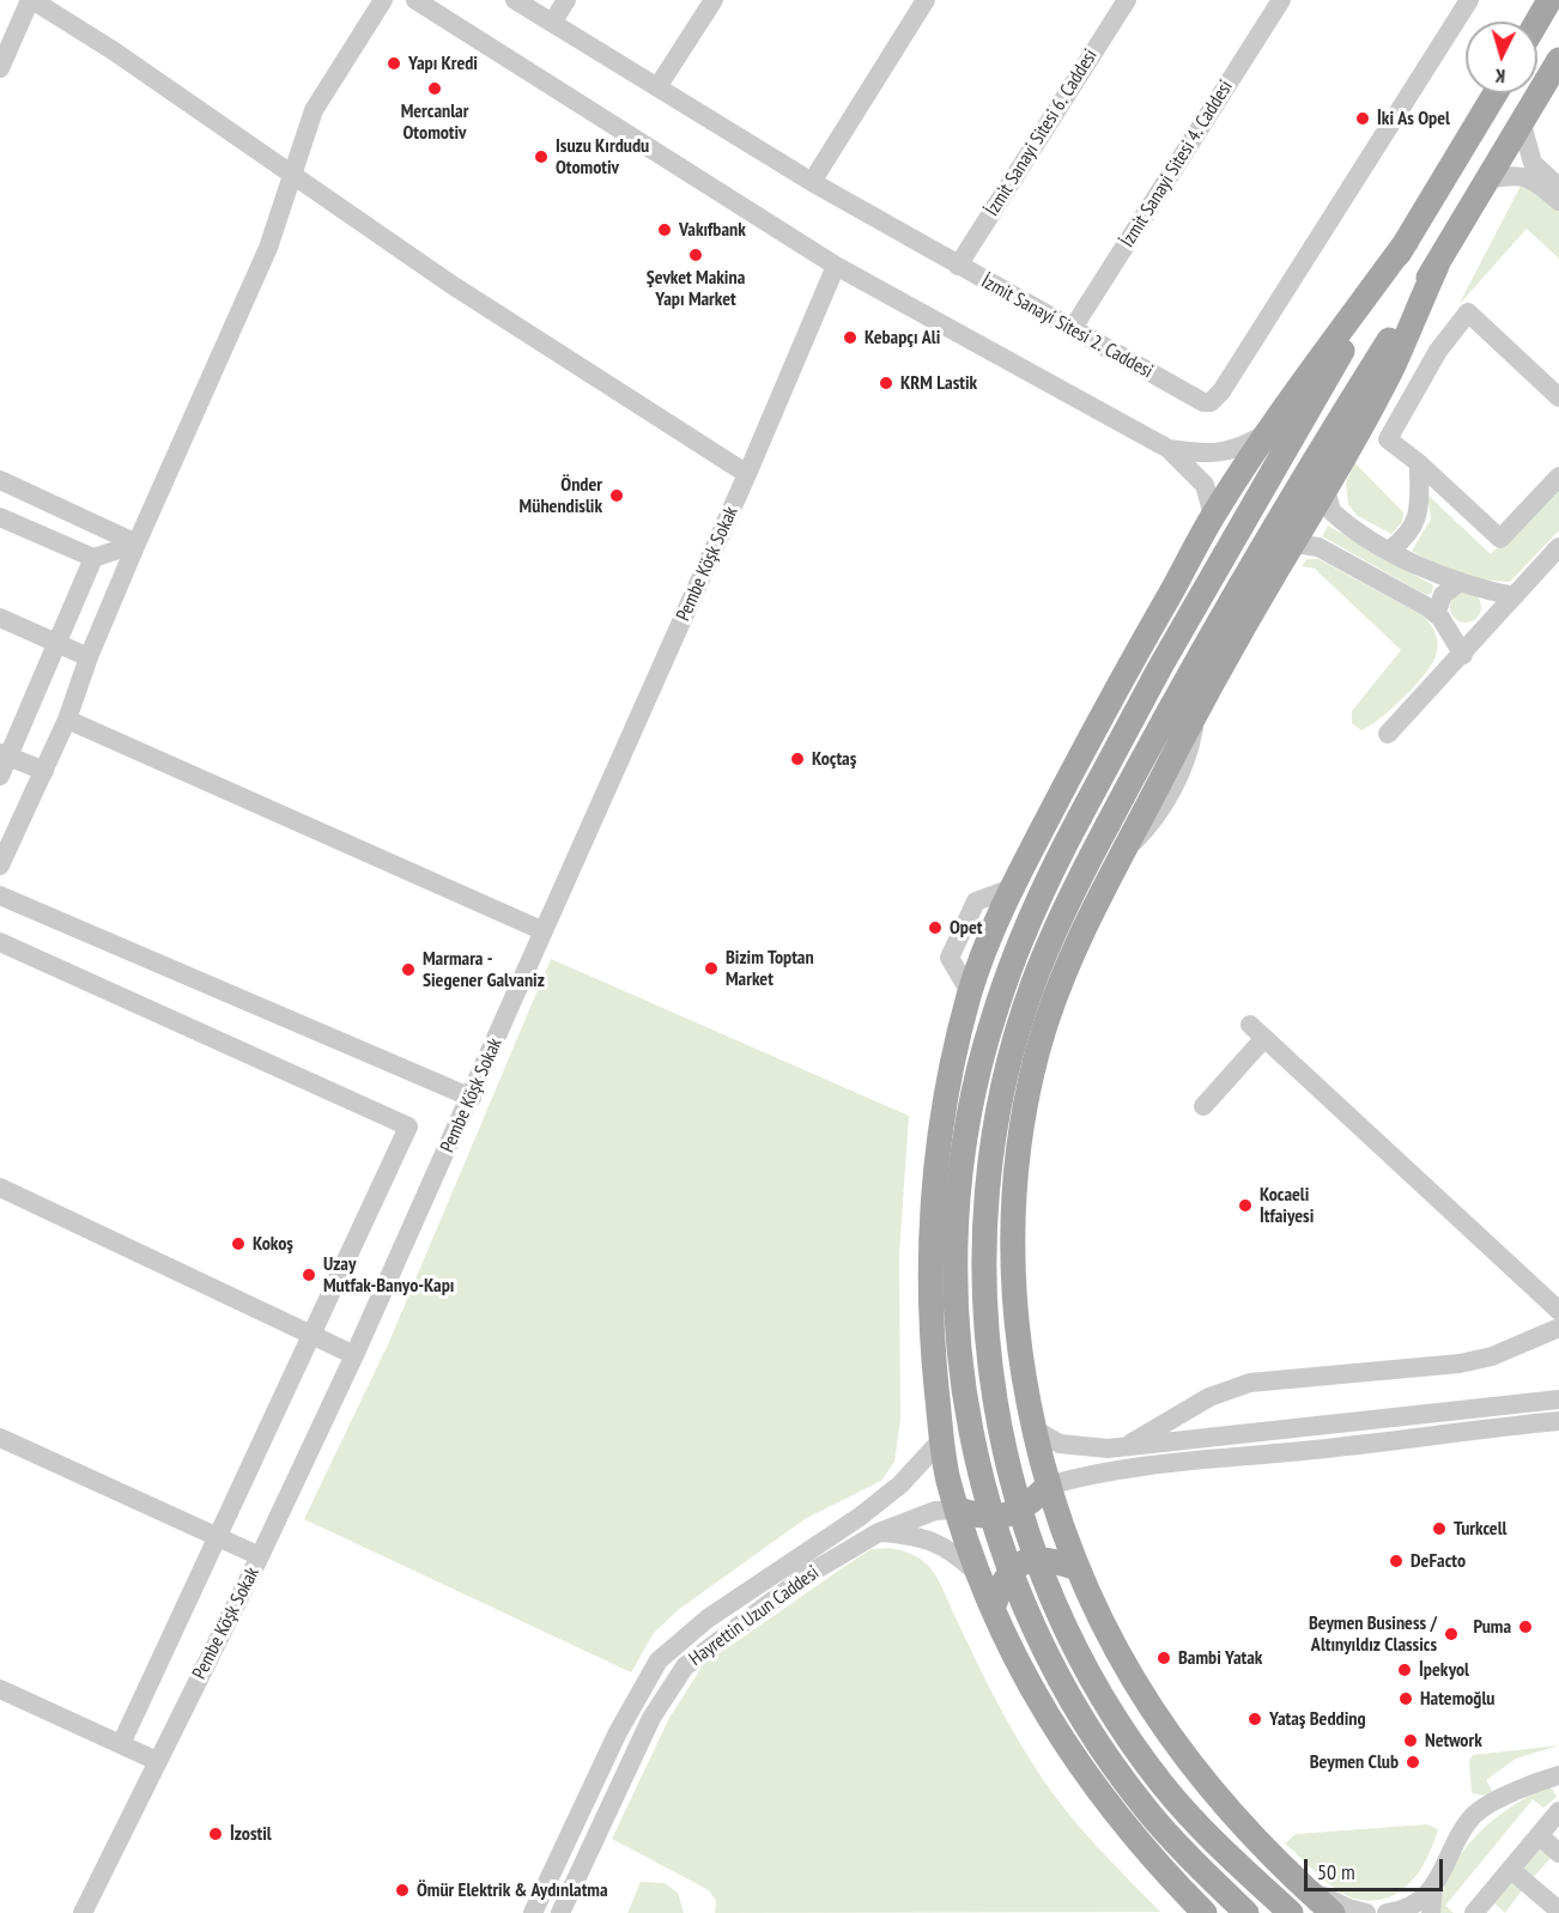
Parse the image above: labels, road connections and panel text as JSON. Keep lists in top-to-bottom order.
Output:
{
  "streets": {
    "street": [
      "İzmit Sanayi Sitesi 6. Caddesi",
      "İzmit Sanayi Sitesi 4. Caddesi",
      "İzmit Sanayi Sitesi 2. Caddesi",
      "Pembe Köşk Sokak",
      "Hayrettin Uzun Caddesi"
    ]
  },
  "crossings": [
    ["İzmit Sanayi Sitesi 6. Caddesi", "İzmit Sanayi Sitesi 2. Caddesi"],
    ["İzmit Sanayi Sitesi 4. Caddesi", "İzmit Sanayi Sitesi 2. Caddesi"]
  ],
  "places": [
    "Yapı Kredi",
    "Mercanlar Otomotiv",
    "İki As Opel",
    "Isuzu Kırdudu Otomotiv",
    "Vakıfbank",
    "Şevket Makina Yapı Market",
    "Kebapçı Ali",
    "KRM Lastik",
    "Önder Mühendislik",
    "Koçtaş",
    "Opet",
    "Bizim Toptan Market",
    "Marmara - Siegener Galvaniz",
    "Kocaeli İtfaiyesi",
    "Kokoş",
    "Uzay Mutfak-Banyo-Kapı",
    "Turkcell",
    "DeFacto",
    "Puma",
    "Beymen Business / Altınyıldız Classics",
    "Bambi Yatak",
    "İpekyol",
    "Hatemoğlu",
    "Yataş Bedding",
    "Network",
    "Beymen Club",
    "İzostil",
    "Ömür Elektrik & Aydınlatma"
  ],
  "scale_bar": "50 m",
  "north": "bottom"
}
